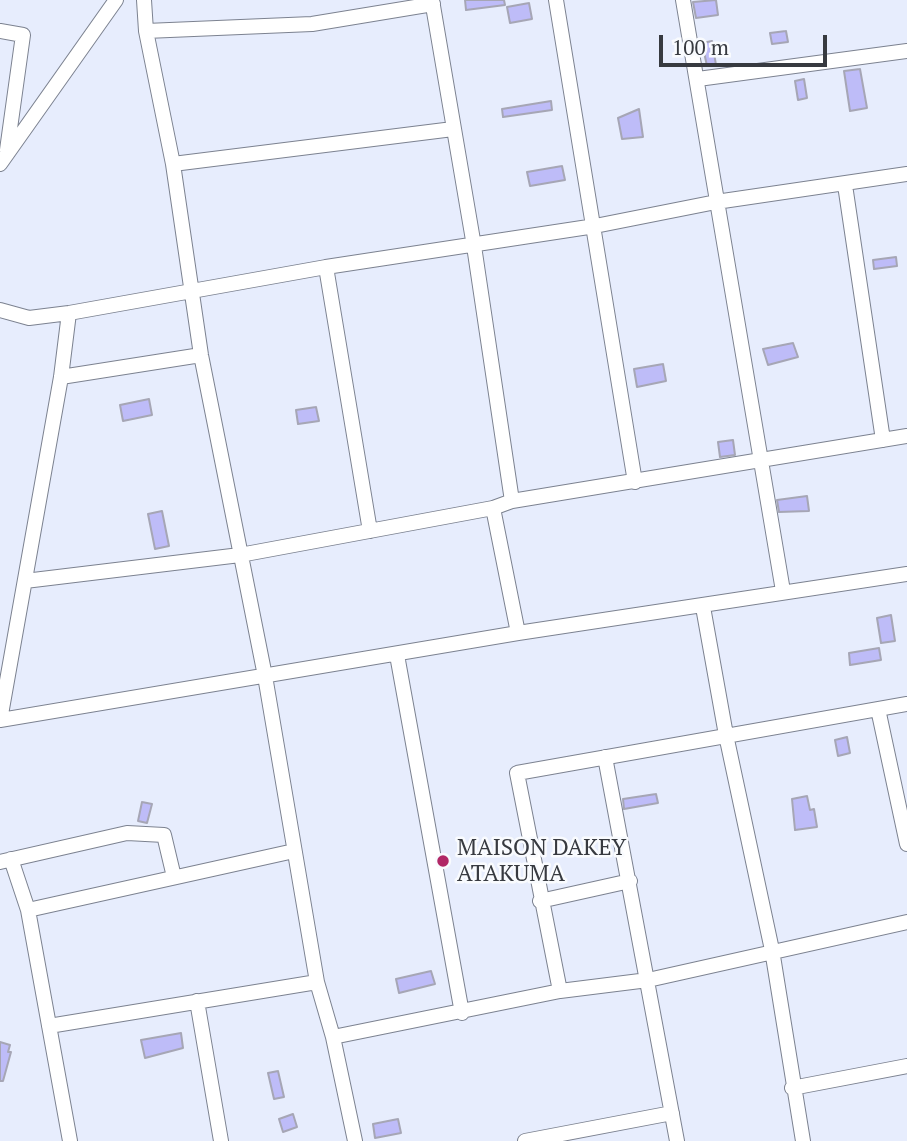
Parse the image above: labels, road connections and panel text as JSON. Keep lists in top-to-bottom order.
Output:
{
  "places": ["MAISON DAKEY ATAKUMA"],
  "scale_bar": "100 m"
}
